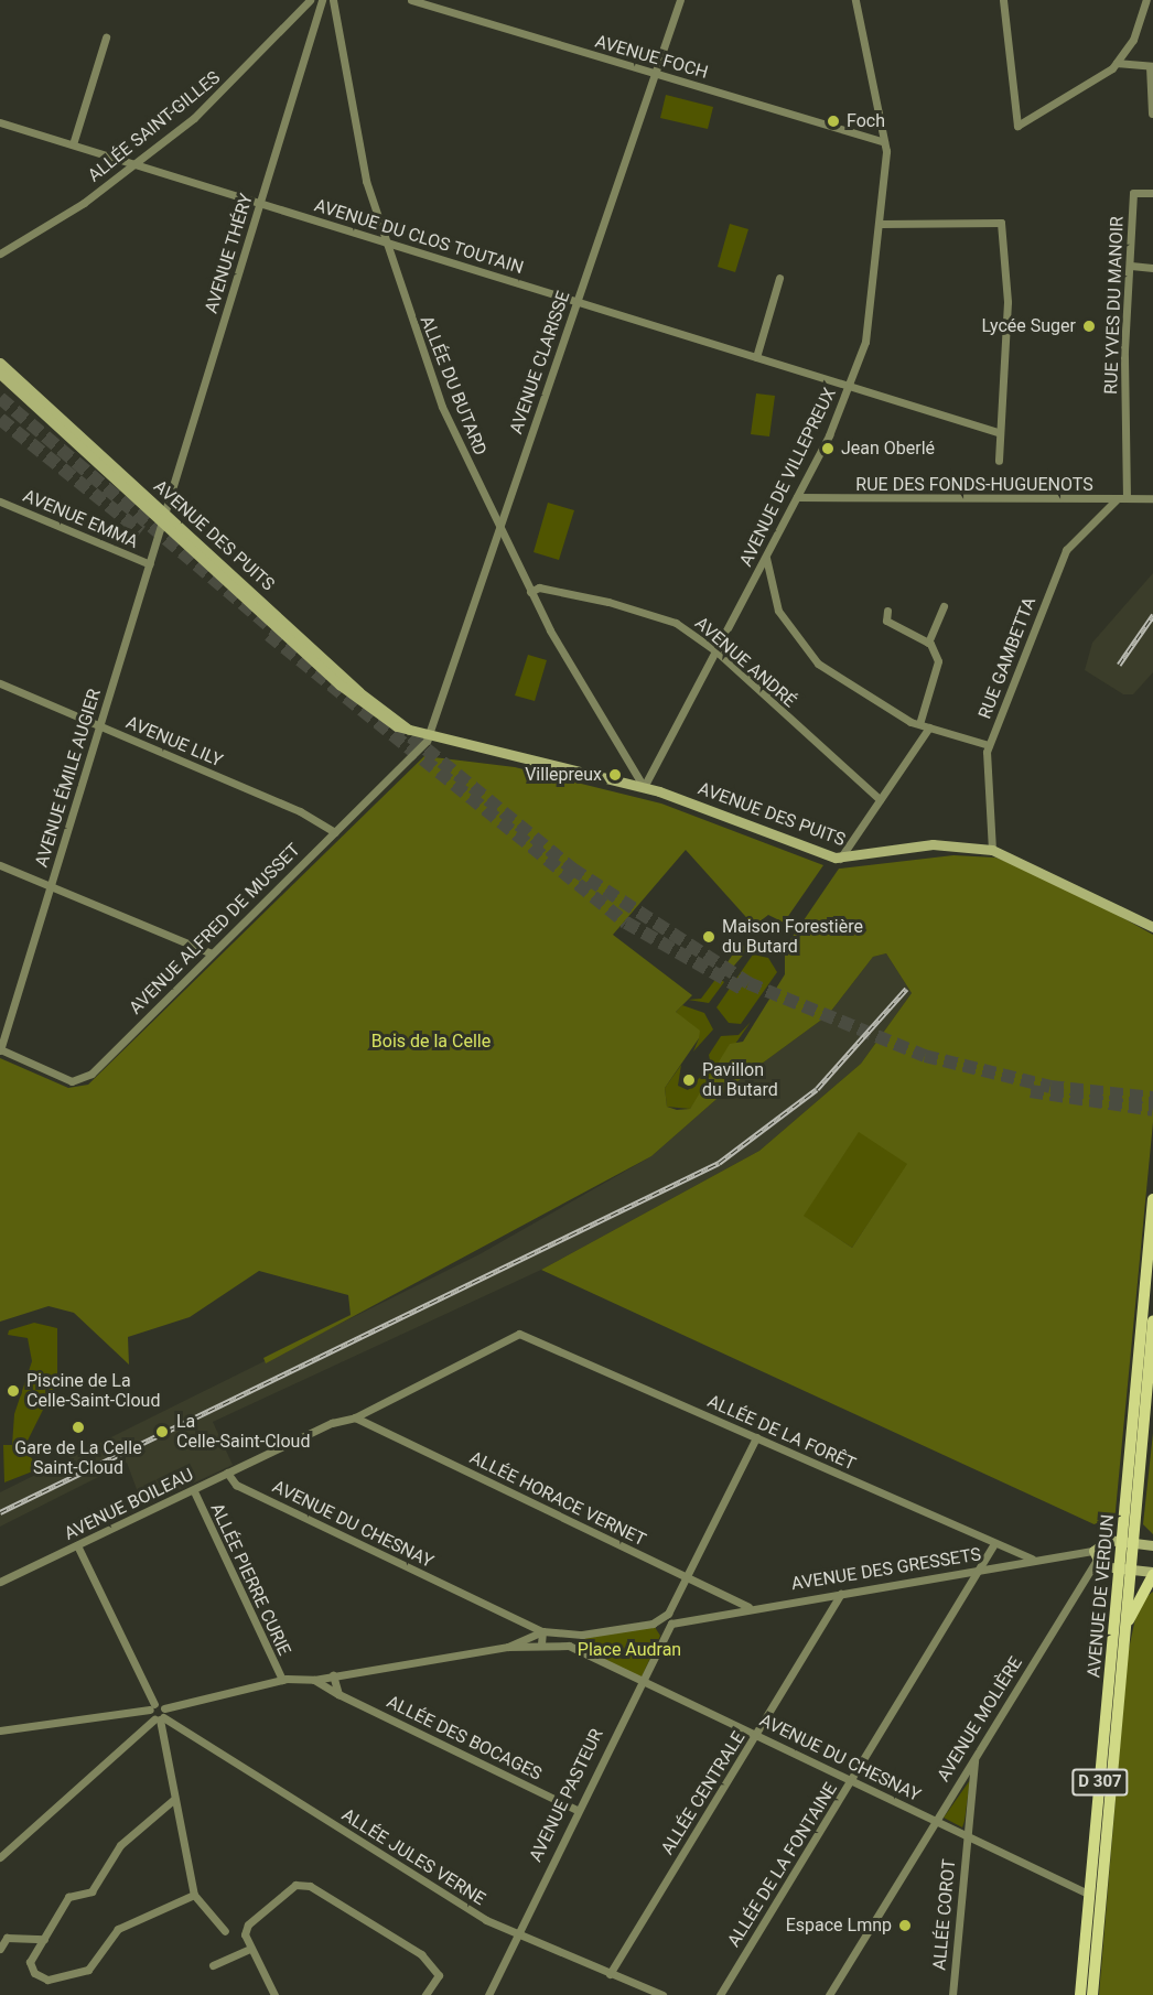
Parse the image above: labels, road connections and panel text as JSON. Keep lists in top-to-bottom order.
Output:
{
  "streets": {
    "main road": ["AVENUE DE VERDUN", "D 307"],
    "street": [
      "AVENUE FOCH",
      "ALLÉE SAINT-GILLES",
      "AVENUE DU CLOS TOUTAIN",
      "AVENUE THÉRY",
      "RUE YVES DU MANOIR",
      "AVENUE CLARISSE",
      "ALLÉE DU BUTARD",
      "AVENUE DE VILLEPREUX",
      "RUE DES FONDS-HUGUENOTS",
      "AVENUE EMMA",
      "AVENUE DES PUITS",
      "RUE GAMBETTA",
      "AVENUE ANDRÉ",
      "AVENUE LILY",
      "AVENUE ÉMILE AUGIER",
      "AVENUE ALFRED DE MUSSET",
      "ALLÉE DE LA FORÊT",
      "ALLÉE HORACE VERNET",
      "AVENUE BOILEAU",
      "AVENUE DU CHESNAY",
      "AVENUE DES GRESSETS",
      "ALLÉE PIERRE CURIE",
      "AVENUE MOLIÈRE",
      "ALLÉE DES BOCAGES",
      "ALLÉE CENTRALE",
      "AVENUE PASTEUR",
      "ALLÉE JULES VERNE",
      "ALLÉE DE LA FONTAINE",
      "ALLÉE COROT"
    ]
  },
  "crossings": [
    ["AVENUE FOCH", "AVENUE CLARISSE"],
    ["AVENUE FOCH", "AVENUE DE VILLEPREUX"],
    ["ALLÉE SAINT-GILLES", "AVENUE DU CLOS TOUTAIN"],
    ["AVENUE DU CLOS TOUTAIN", "AVENUE THÉRY"],
    ["AVENUE DU CLOS TOUTAIN", "AVENUE CLARISSE"],
    ["AVENUE DU CLOS TOUTAIN", "ALLÉE DU BUTARD"],
    ["AVENUE DU CLOS TOUTAIN", "AVENUE DE VILLEPREUX"],
    ["AVENUE THÉRY", "AVENUE DES PUITS"],
    ["AVENUE THÉRY", "AVENUE ÉMILE AUGIER"],
    ["RUE YVES DU MANOIR", "RUE DES FONDS-HUGUENOTS"],
    ["AVENUE CLARISSE", "ALLÉE DU BUTARD"],
    ["AVENUE CLARISSE", "AVENUE DES PUITS"],
    ["AVENUE CLARISSE", "AVENUE ALFRED DE MUSSET"],
    ["ALLÉE DU BUTARD", "AVENUE DE VILLEPREUX"],
    ["ALLÉE DU BUTARD", "AVENUE DES PUITS"],
    ["ALLÉE DU BUTARD", "AVENUE ANDRÉ"],
    ["AVENUE DE VILLEPREUX", "RUE DES FONDS-HUGUENOTS"],
    ["AVENUE DE VILLEPREUX", "AVENUE DES PUITS"],
    ["AVENUE DE VILLEPREUX", "AVENUE ANDRÉ"],
    ["RUE DES FONDS-HUGUENOTS", "RUE GAMBETTA"],
    ["AVENUE EMMA", "AVENUE ÉMILE AUGIER"],
    ["AVENUE DES PUITS", "RUE GAMBETTA"],
    ["AVENUE DES PUITS", "AVENUE ÉMILE AUGIER"],
    ["AVENUE DES PUITS", "AVENUE ALFRED DE MUSSET"],
    ["AVENUE LILY", "AVENUE ÉMILE AUGIER"],
    ["AVENUE LILY", "AVENUE ALFRED DE MUSSET"],
    ["AVENUE ÉMILE AUGIER", "AVENUE ALFRED DE MUSSET"],
    ["ALLÉE DE LA FORÊT", "AVENUE BOILEAU"],
    ["ALLÉE DE LA FORÊT", "AVENUE DES GRESSETS"],
    ["ALLÉE DE LA FORÊT", "ALLÉE DE LA FONTAINE"],
    ["ALLÉE HORACE VERNET", "AVENUE BOILEAU"],
    ["ALLÉE HORACE VERNET", "AVENUE DES GRESSETS"],
    ["AVENUE BOILEAU", "AVENUE DU CHESNAY"],
    ["AVENUE BOILEAU", "ALLÉE PIERRE CURIE"],
    ["AVENUE DU CHESNAY", "AVENUE DE VERDUN"],
    ["AVENUE DU CHESNAY", "AVENUE MOLIÈRE"],
    ["AVENUE DU CHESNAY", "ALLÉE CENTRALE"],
    ["AVENUE DU CHESNAY", "AVENUE PASTEUR"],
    ["AVENUE DU CHESNAY", "ALLÉE DE LA FONTAINE"],
    ["AVENUE DU CHESNAY", "ALLÉE COROT"],
    ["AVENUE DES GRESSETS", "AVENUE MOLIÈRE"],
    ["AVENUE DES GRESSETS", "ALLÉE CENTRALE"],
    ["AVENUE DES GRESSETS", "AVENUE PASTEUR"],
    ["AVENUE DES GRESSETS", "ALLÉE DE LA FONTAINE"],
    ["AVENUE MOLIÈRE", "ALLÉE COROT"],
    ["ALLÉE DES BOCAGES", "AVENUE PASTEUR"],
    ["ALLÉE CENTRALE", "ALLÉE JULES VERNE"],
    ["AVENUE PASTEUR", "ALLÉE JULES VERNE"]
  ],
  "parks": ["Bois de la Celle", "Place Audran"],
  "places": [
    "Foch",
    "Lycée Suger",
    "Jean Oberlé",
    "Villepreux",
    "Maison Forestière du Butard",
    "Pavillon du Butard",
    "Piscine de La Celle-Saint-Cloud",
    "Gare de La Celle Saint-Cloud",
    "La Celle-Saint-Cloud",
    "Espace Lmnp"
  ]
}
